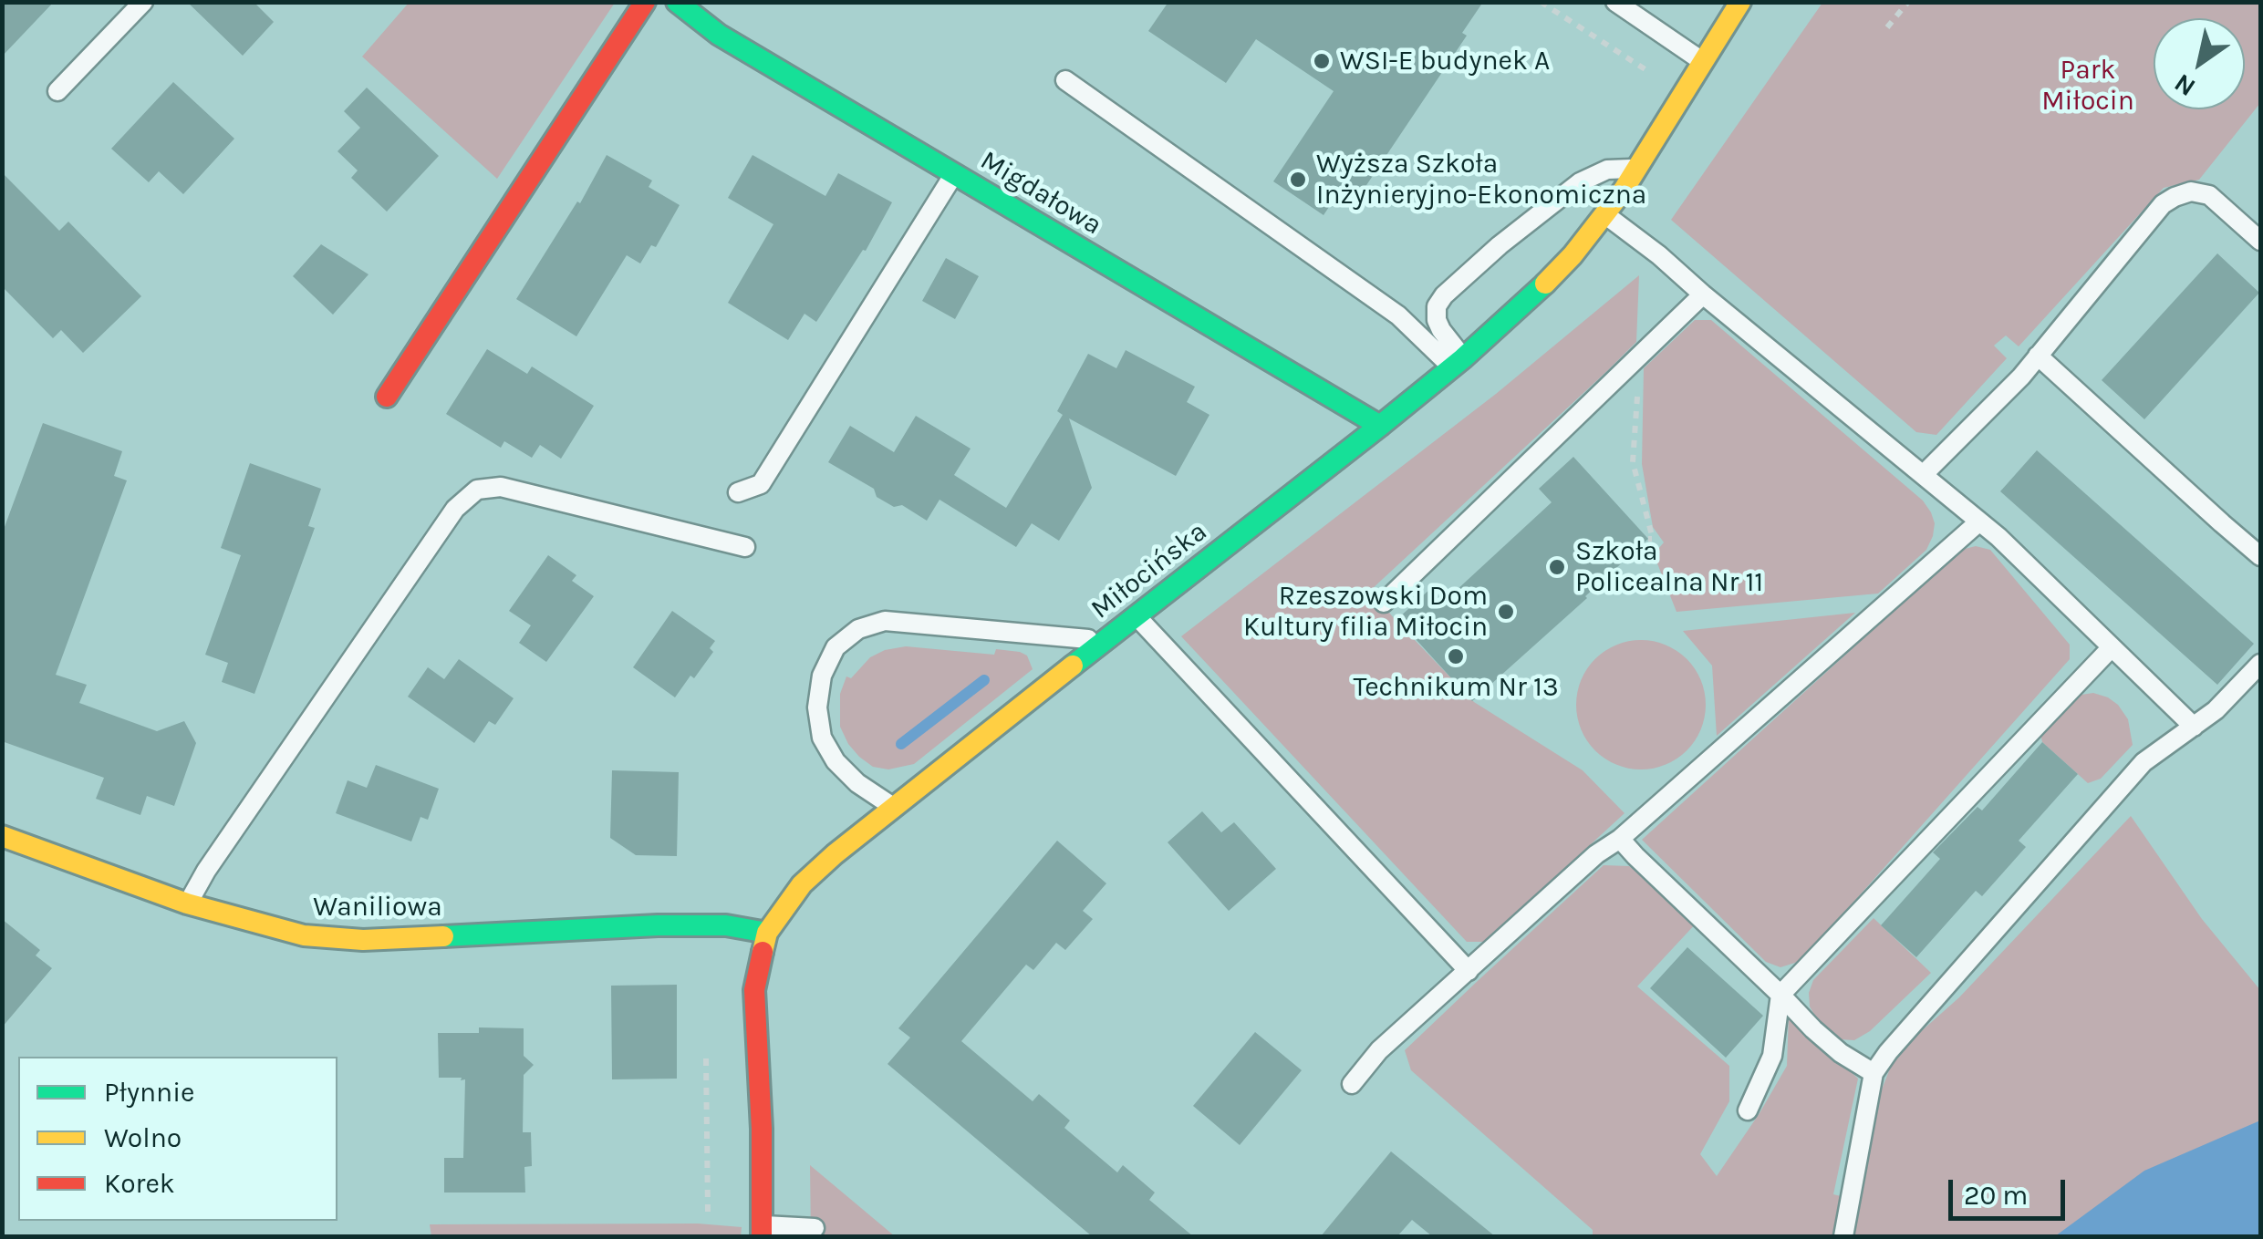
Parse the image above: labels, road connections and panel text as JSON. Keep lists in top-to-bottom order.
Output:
{
  "streets": {
    "street": ["Migdałowa", "Miłocińska", "Waniliowa"]
  },
  "crossings": [
    ["Migdałowa", "Miłocińska"],
    ["Miłocińska", "Waniliowa"]
  ],
  "parks": ["Park Miłocin"],
  "places": [
    "WSI-E budynek A",
    "Wyższa Szkoła Inżynieryjno-Ekonomiczna",
    "Szkoła Policealna Nr 11",
    "Rzeszowski Dom Kultury filia Miłocin",
    "Technikum Nr 13"
  ],
  "legend": ["Płynnie", "Wolno", "Korek"],
  "scale_bar": "20 m",
  "north": "bottom left"
}
